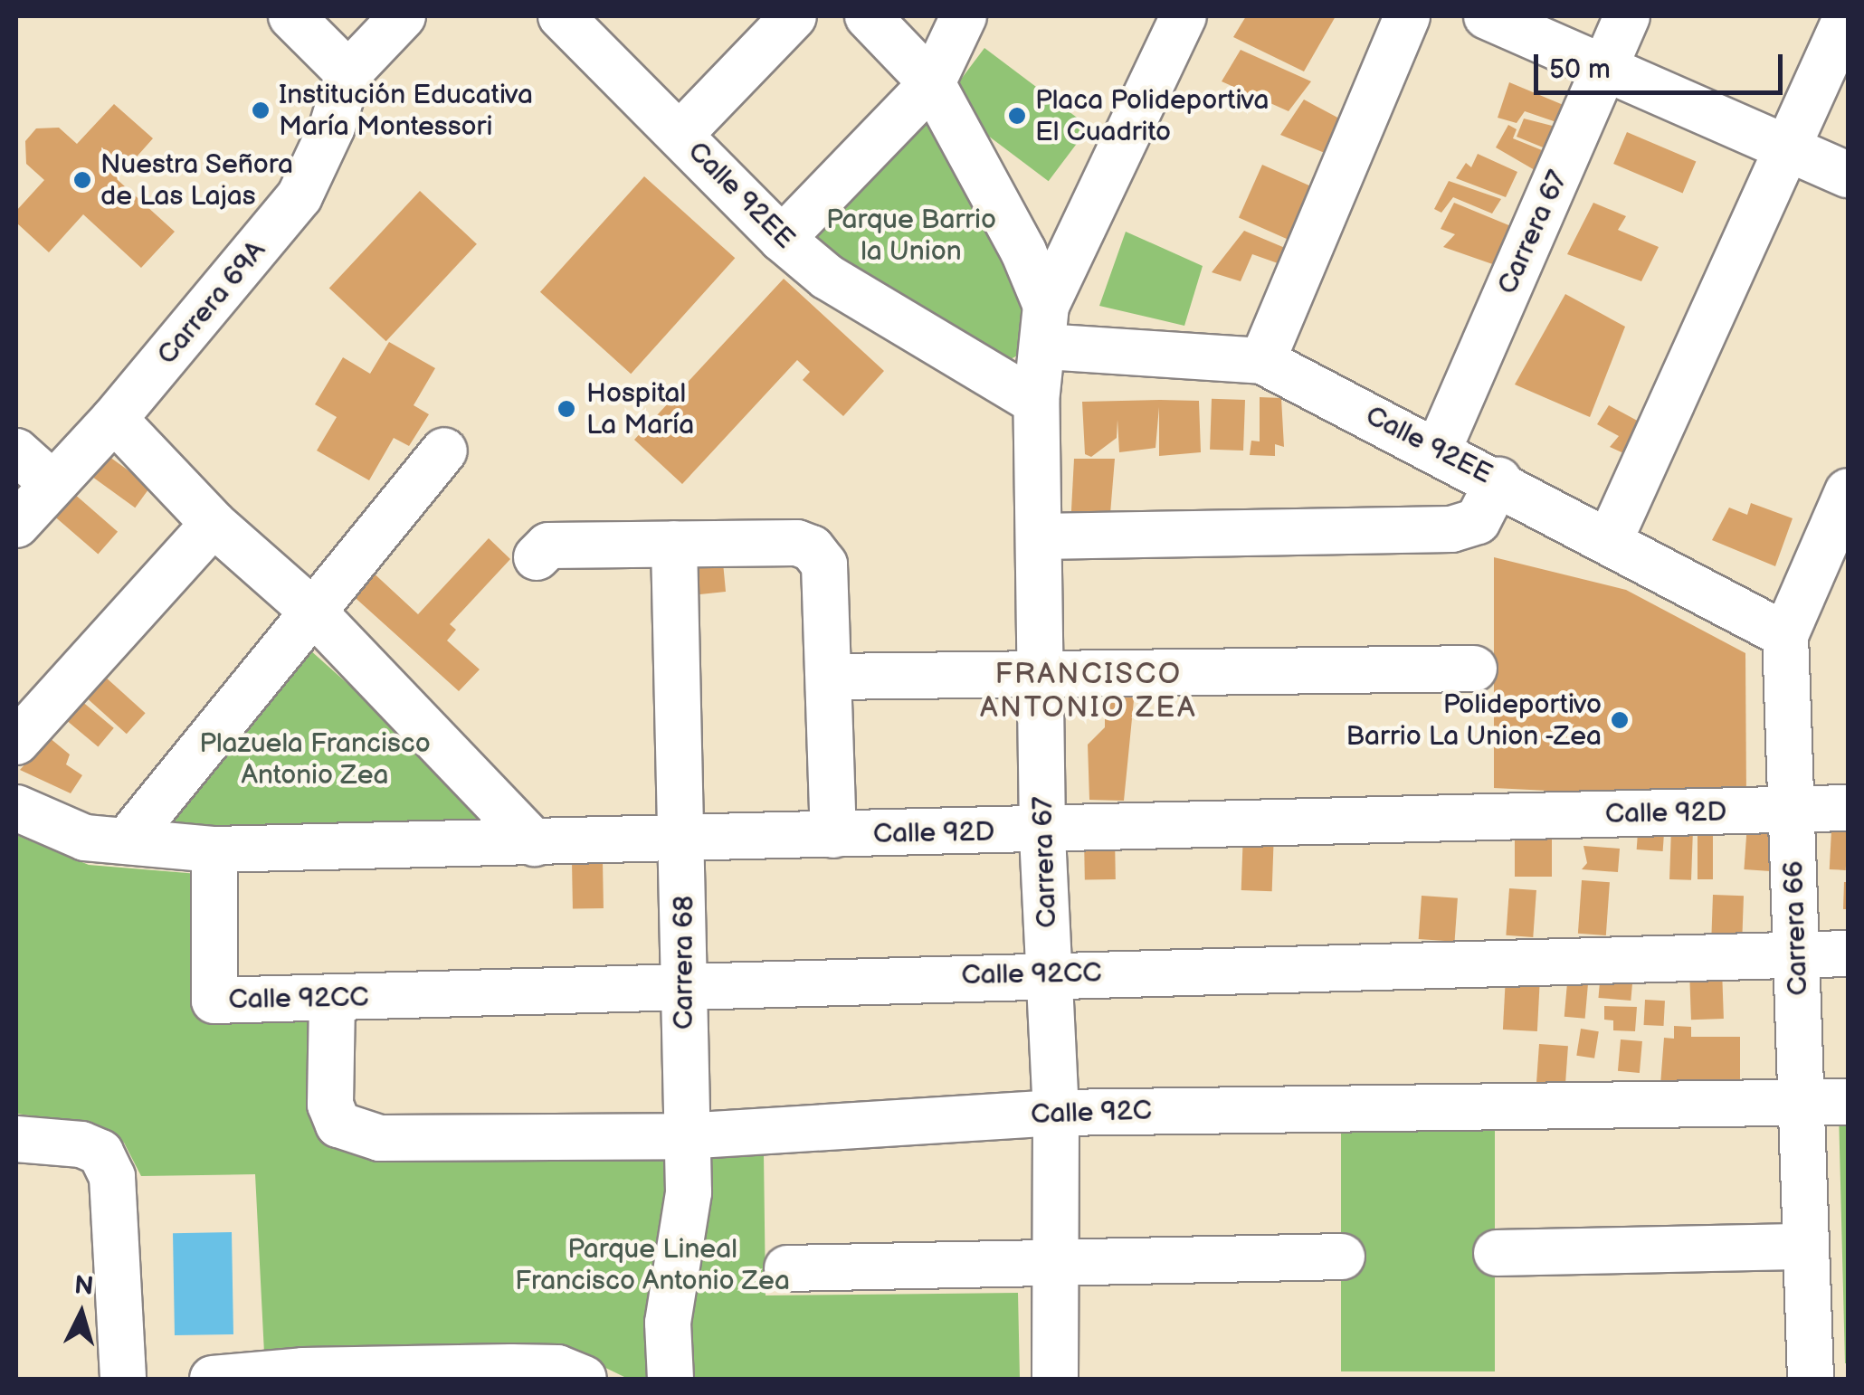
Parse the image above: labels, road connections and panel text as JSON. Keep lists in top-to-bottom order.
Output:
{
  "streets": {
    "street": [
      "Calle 92EE",
      "Carrera 67",
      "Carrera 69A",
      "Calle 92D",
      "Carrera 66",
      "Carrera 68",
      "Calle 92CC",
      "Calle 92C"
    ]
  },
  "crossings": [
    ["Calle 92EE", "Carrera 67"],
    ["Calle 92EE", "Carrera 66"],
    ["Carrera 67", "Calle 92D"],
    ["Carrera 67", "Calle 92CC"],
    ["Carrera 67", "Calle 92C"],
    ["Calle 92D", "Carrera 66"],
    ["Calle 92D", "Carrera 68"],
    ["Calle 92D", "Calle 92CC"],
    ["Carrera 66", "Calle 92CC"],
    ["Carrera 66", "Calle 92C"],
    ["Carrera 68", "Calle 92CC"],
    ["Carrera 68", "Calle 92C"],
    ["Calle 92CC", "Calle 92C"]
  ],
  "districts": ["FRANCISCO ANTONIO ZEA"],
  "parks": ["Parque Barrio la Union", "Plazuela Francisco Antonio Zea", "Parque Lineal Francisco Antonio Zea"],
  "places": [
    "Institución Educativa María Montessori",
    "Placa Polideportiva El Cuadrito",
    "Nuestra Señora de Las Lajas",
    "Hospital La María",
    "Polideportivo Barrio La Union -Zea"
  ],
  "scale_bar": "50 m",
  "north": "top"
}
